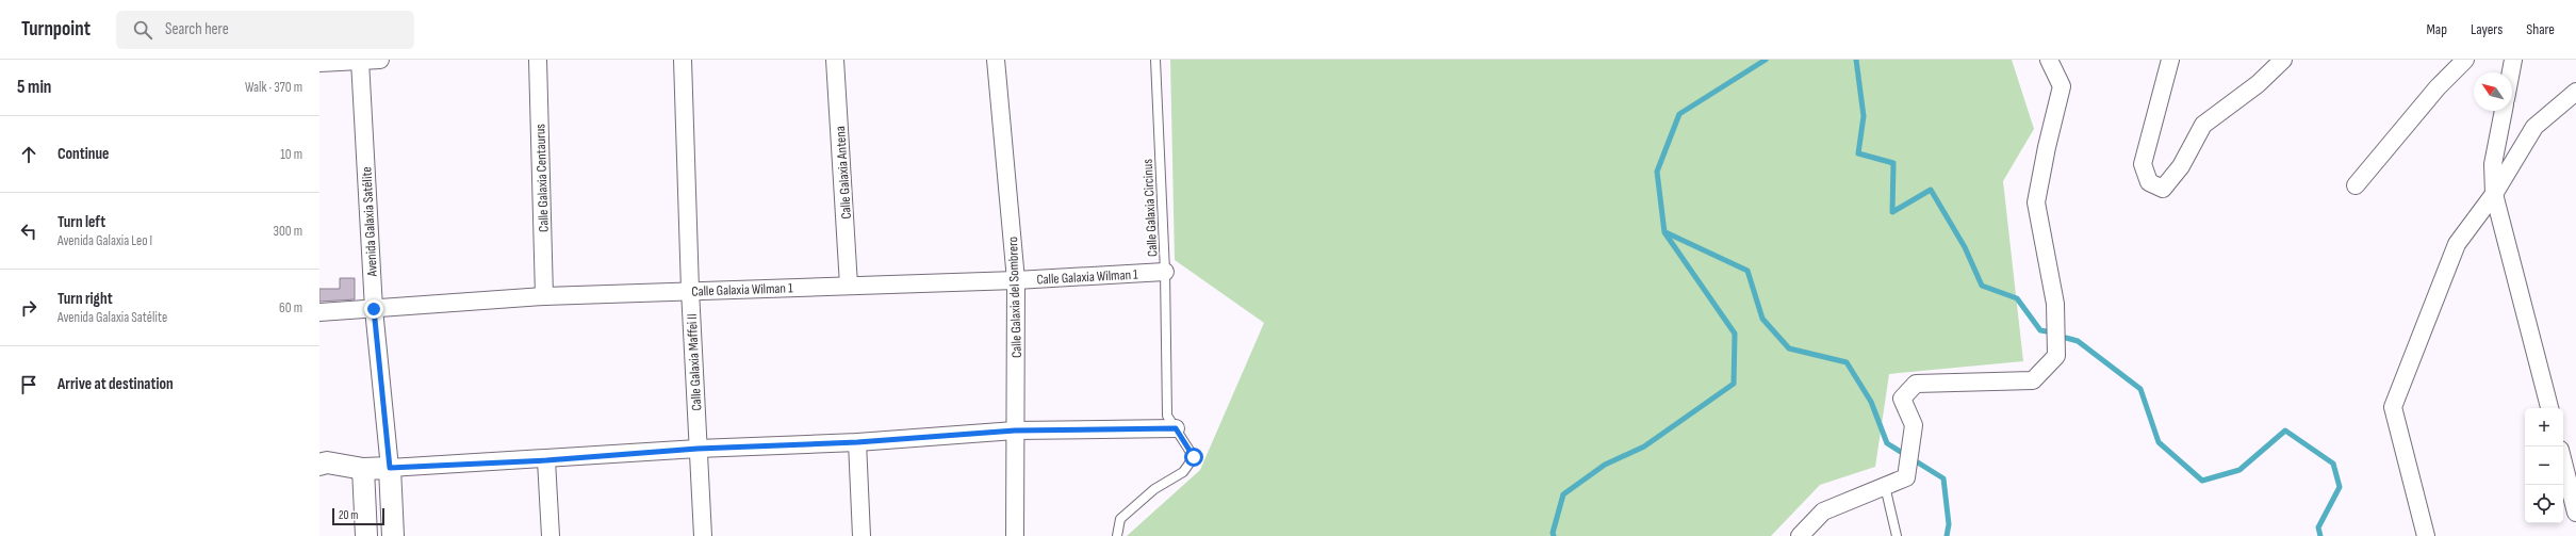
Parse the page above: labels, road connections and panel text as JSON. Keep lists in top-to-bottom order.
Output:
{
  "streets": {
    "street": [
      "Calle Galaxia Antena",
      "Calle Galaxia Centaurus",
      "Avenida Galaxia Satélite",
      "Calle Galaxia Wilman 1",
      "Calle Galaxia del Sombrero",
      "Calle Galaxia Maffei II"
    ],
    "lane": ["Calle Galaxia Circinus"]
  },
  "crossings": [
    ["Calle Galaxia Antena", "Calle Galaxia Wilman 1"],
    ["Calle Galaxia Centaurus", "Calle Galaxia Wilman 1"],
    ["Calle Galaxia Circinus", "Calle Galaxia Wilman 1"],
    ["Avenida Galaxia Satélite", "Calle Galaxia Wilman 1"],
    ["Calle Galaxia Wilman 1", "Calle Galaxia del Sombrero"],
    ["Calle Galaxia Wilman 1", "Calle Galaxia Maffei II"]
  ],
  "scale_bar": "20 m",
  "north": "top left",
  "page": {
    "header": "Turnpoint",
    "search": "Search here",
    "nav": ["Map", "Layers", "Share"],
    "heading": ["5 min", "Walk · 370 m"],
    "list": [
      ["Continue", "10 m"],
      ["Turn left", "Avenida Galaxia Leo I", "300 m"],
      ["Turn right", "Avenida Galaxia Satélite", "60 m"],
      "Arrive at destination"
    ],
    "map_buttons": ["+", "−"],
    "scale": "20 m"
  }
}
